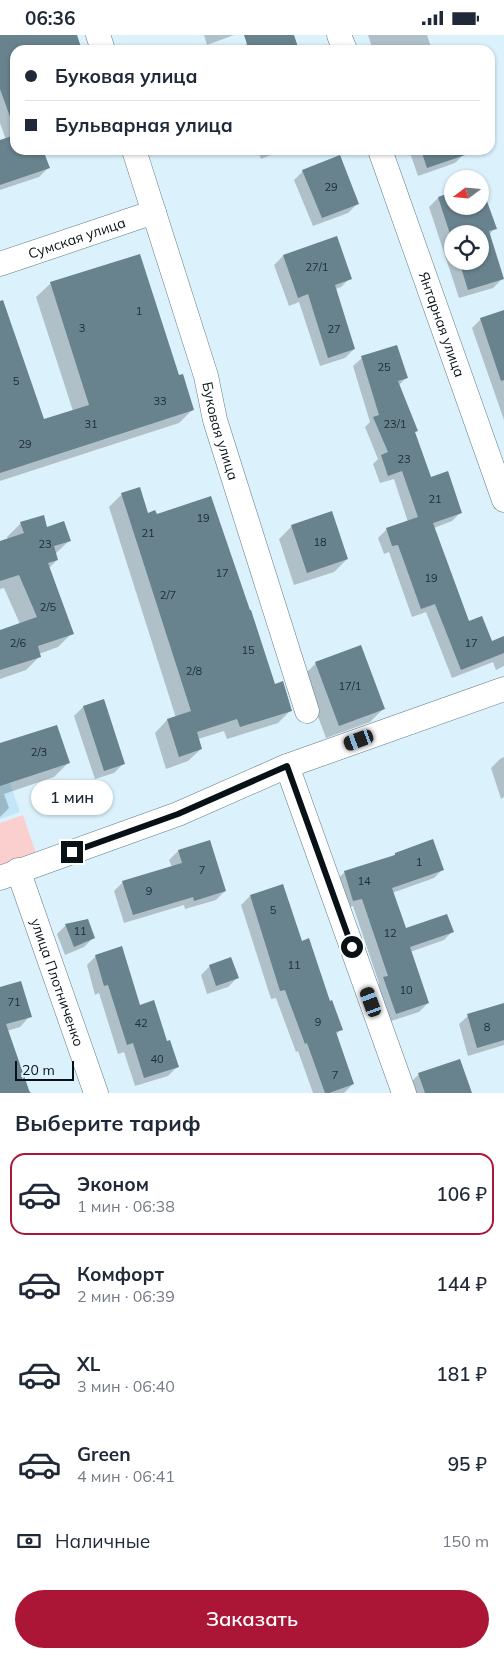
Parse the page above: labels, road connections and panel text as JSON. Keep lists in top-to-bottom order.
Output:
{
  "streets": {
    "street": [
      "Сумская улица",
      "Янтарная улица",
      "Буковая улица",
      "улица Плотниченко"
    ]
  },
  "crossings": [
    ["Сумская улица", "Буковая улица"]
  ],
  "house_numbers": [
    "29",
    "27/1",
    "1",
    "3",
    "27",
    "25",
    "5",
    "33",
    "31",
    "23/1",
    "29",
    "23",
    "21",
    "19",
    "21",
    "18",
    "23",
    "17",
    "19",
    "2/7",
    "2/5",
    "2/6",
    "17",
    "15",
    "2/8",
    "17/1",
    "2/3",
    "1",
    "7",
    "14",
    "9",
    "5",
    "11",
    "12",
    "11",
    "10",
    "71",
    "9",
    "42",
    "8",
    "40",
    "7"
  ],
  "scale_bar": "20 m",
  "north": "left",
  "page": {
    "status": "06:36",
    "banner": ["Буковая улица", "Бульварная улица"],
    "bubble": "1 мин",
    "scale": "20 m",
    "heading": "Выберите тариф",
    "list": [
      {
        "name": "Эконом",
        "note": "1 мин · 06:38",
        "value": "106 ₽"
      },
      {
        "name": "Комфорт",
        "note": "2 мин · 06:39",
        "value": "144 ₽"
      },
      {
        "name": "XL",
        "note": "3 мин · 06:40",
        "value": "181 ₽"
      },
      {
        "name": "Green",
        "note": "4 мин · 06:41",
        "value": "95 ₽"
      }
    ],
    "pay": ["Наличные", "150 m"],
    "buttons": "Заказать"
  }
}
